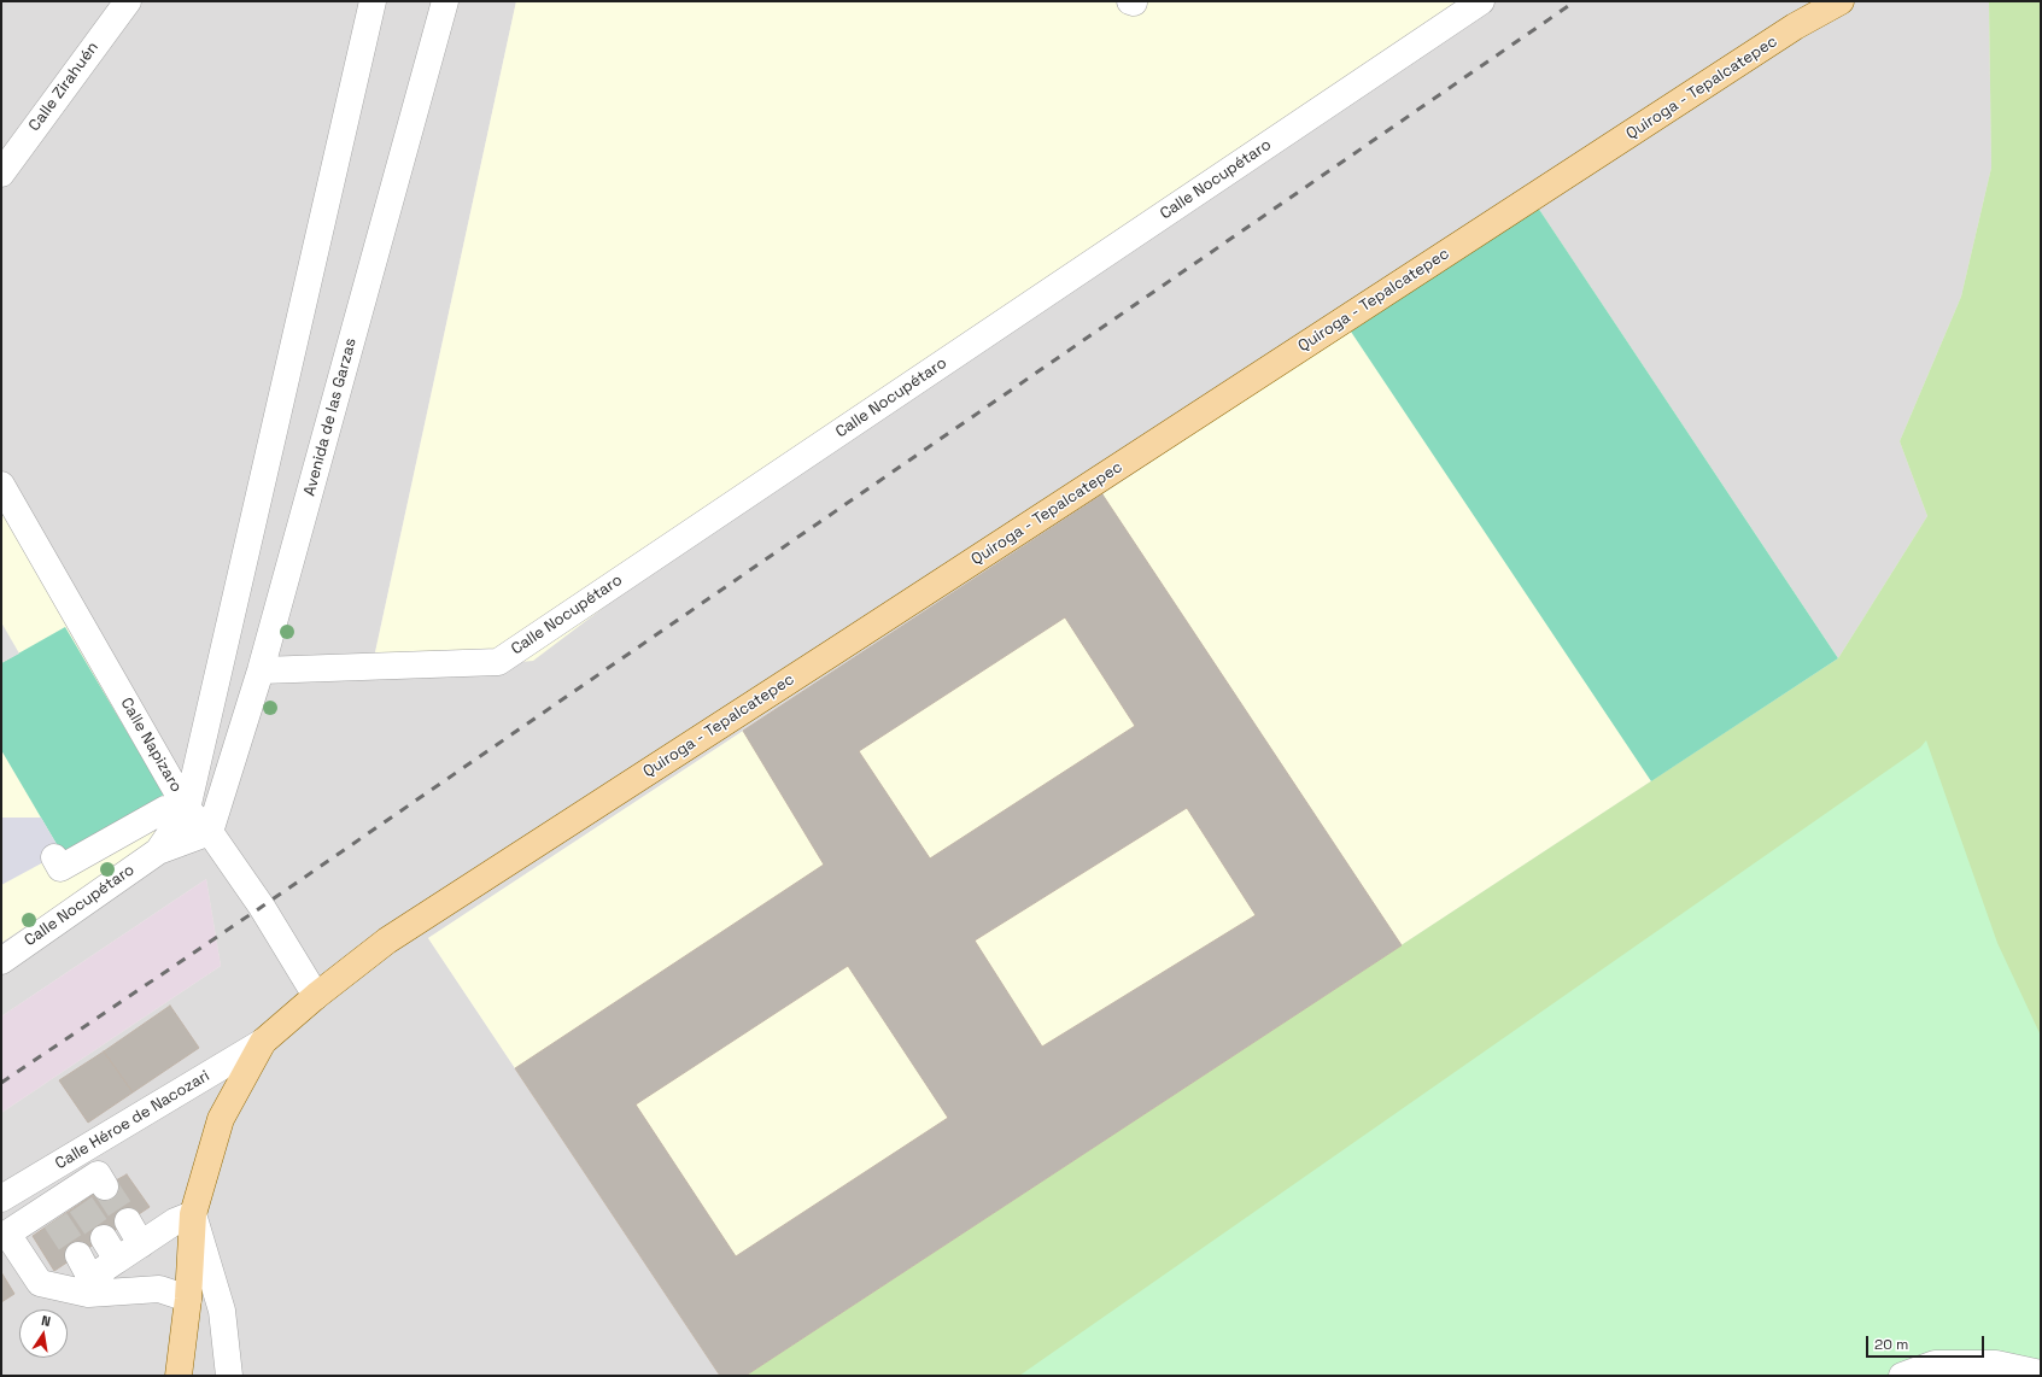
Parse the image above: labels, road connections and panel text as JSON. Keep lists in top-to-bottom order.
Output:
{
  "streets": {
    "main road": ["Quiroga - Tepalcatepec"],
    "street": [
      "Calle Zirahuén",
      "Calle Nocupétaro",
      "Avenida de las Garzas",
      "Calle Napizaro",
      "Calle Héroe de Nacozari"
    ]
  },
  "crossings": [
    ["Quiroga - Tepalcatepec", "Calle Napizaro"],
    ["Quiroga - Tepalcatepec", "Calle Héroe de Nacozari"],
    ["Calle Nocupétaro", "Avenida de las Garzas"],
    ["Calle Nocupétaro", "Calle Napizaro"],
    ["Avenida de las Garzas", "Calle Napizaro"]
  ],
  "scale_bar": "20 m",
  "north": "top"
}
